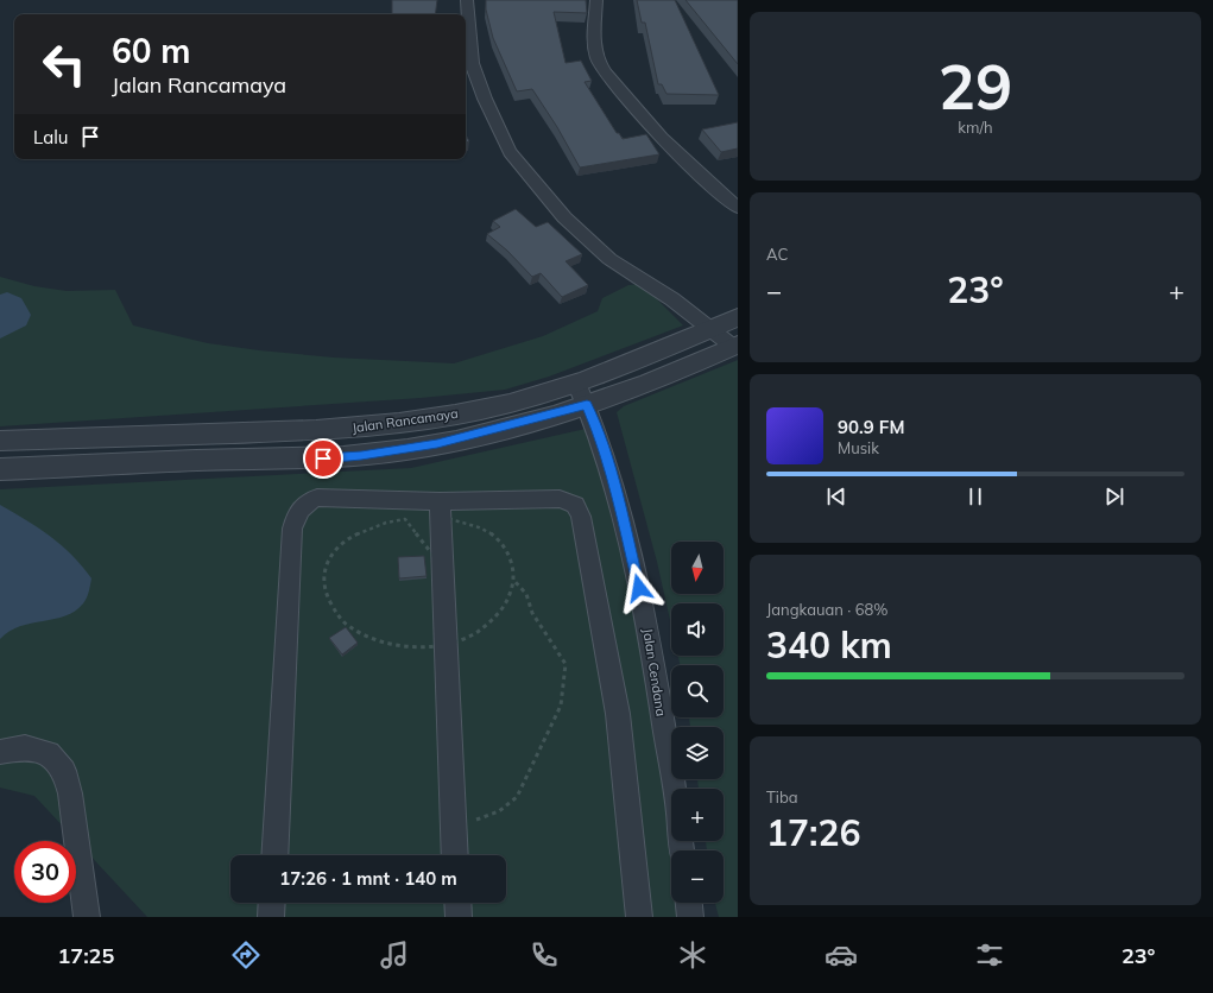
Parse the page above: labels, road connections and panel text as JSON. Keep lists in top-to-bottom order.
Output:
{
  "streets": {
    "street": ["Jalan Rancamaya", "Jalan Cendana"]
  },
  "crossings": [
    ["Jalan Rancamaya", "Jalan Cendana"]
  ],
  "north": "bottom",
  "page": {
    "tile": [
      ["29", "km/h"],
      "AC",
      ["Jangkauan · 68%", "340 km"],
      ["Tiba", "17:26"]
    ],
    "turn": ["60 m", "Jalan Rancamaya"],
    "then": "Lalu",
    "heat": ["−", "23°", "+"],
    "song": ["90.9 FM", "Musik"],
    "map_buttons": ["+", "−"],
    "limit": "30",
    "trip": "17:26 · 1 mnt · 140 m",
    "tabs": ["17:25", "23°"]
  }
}
